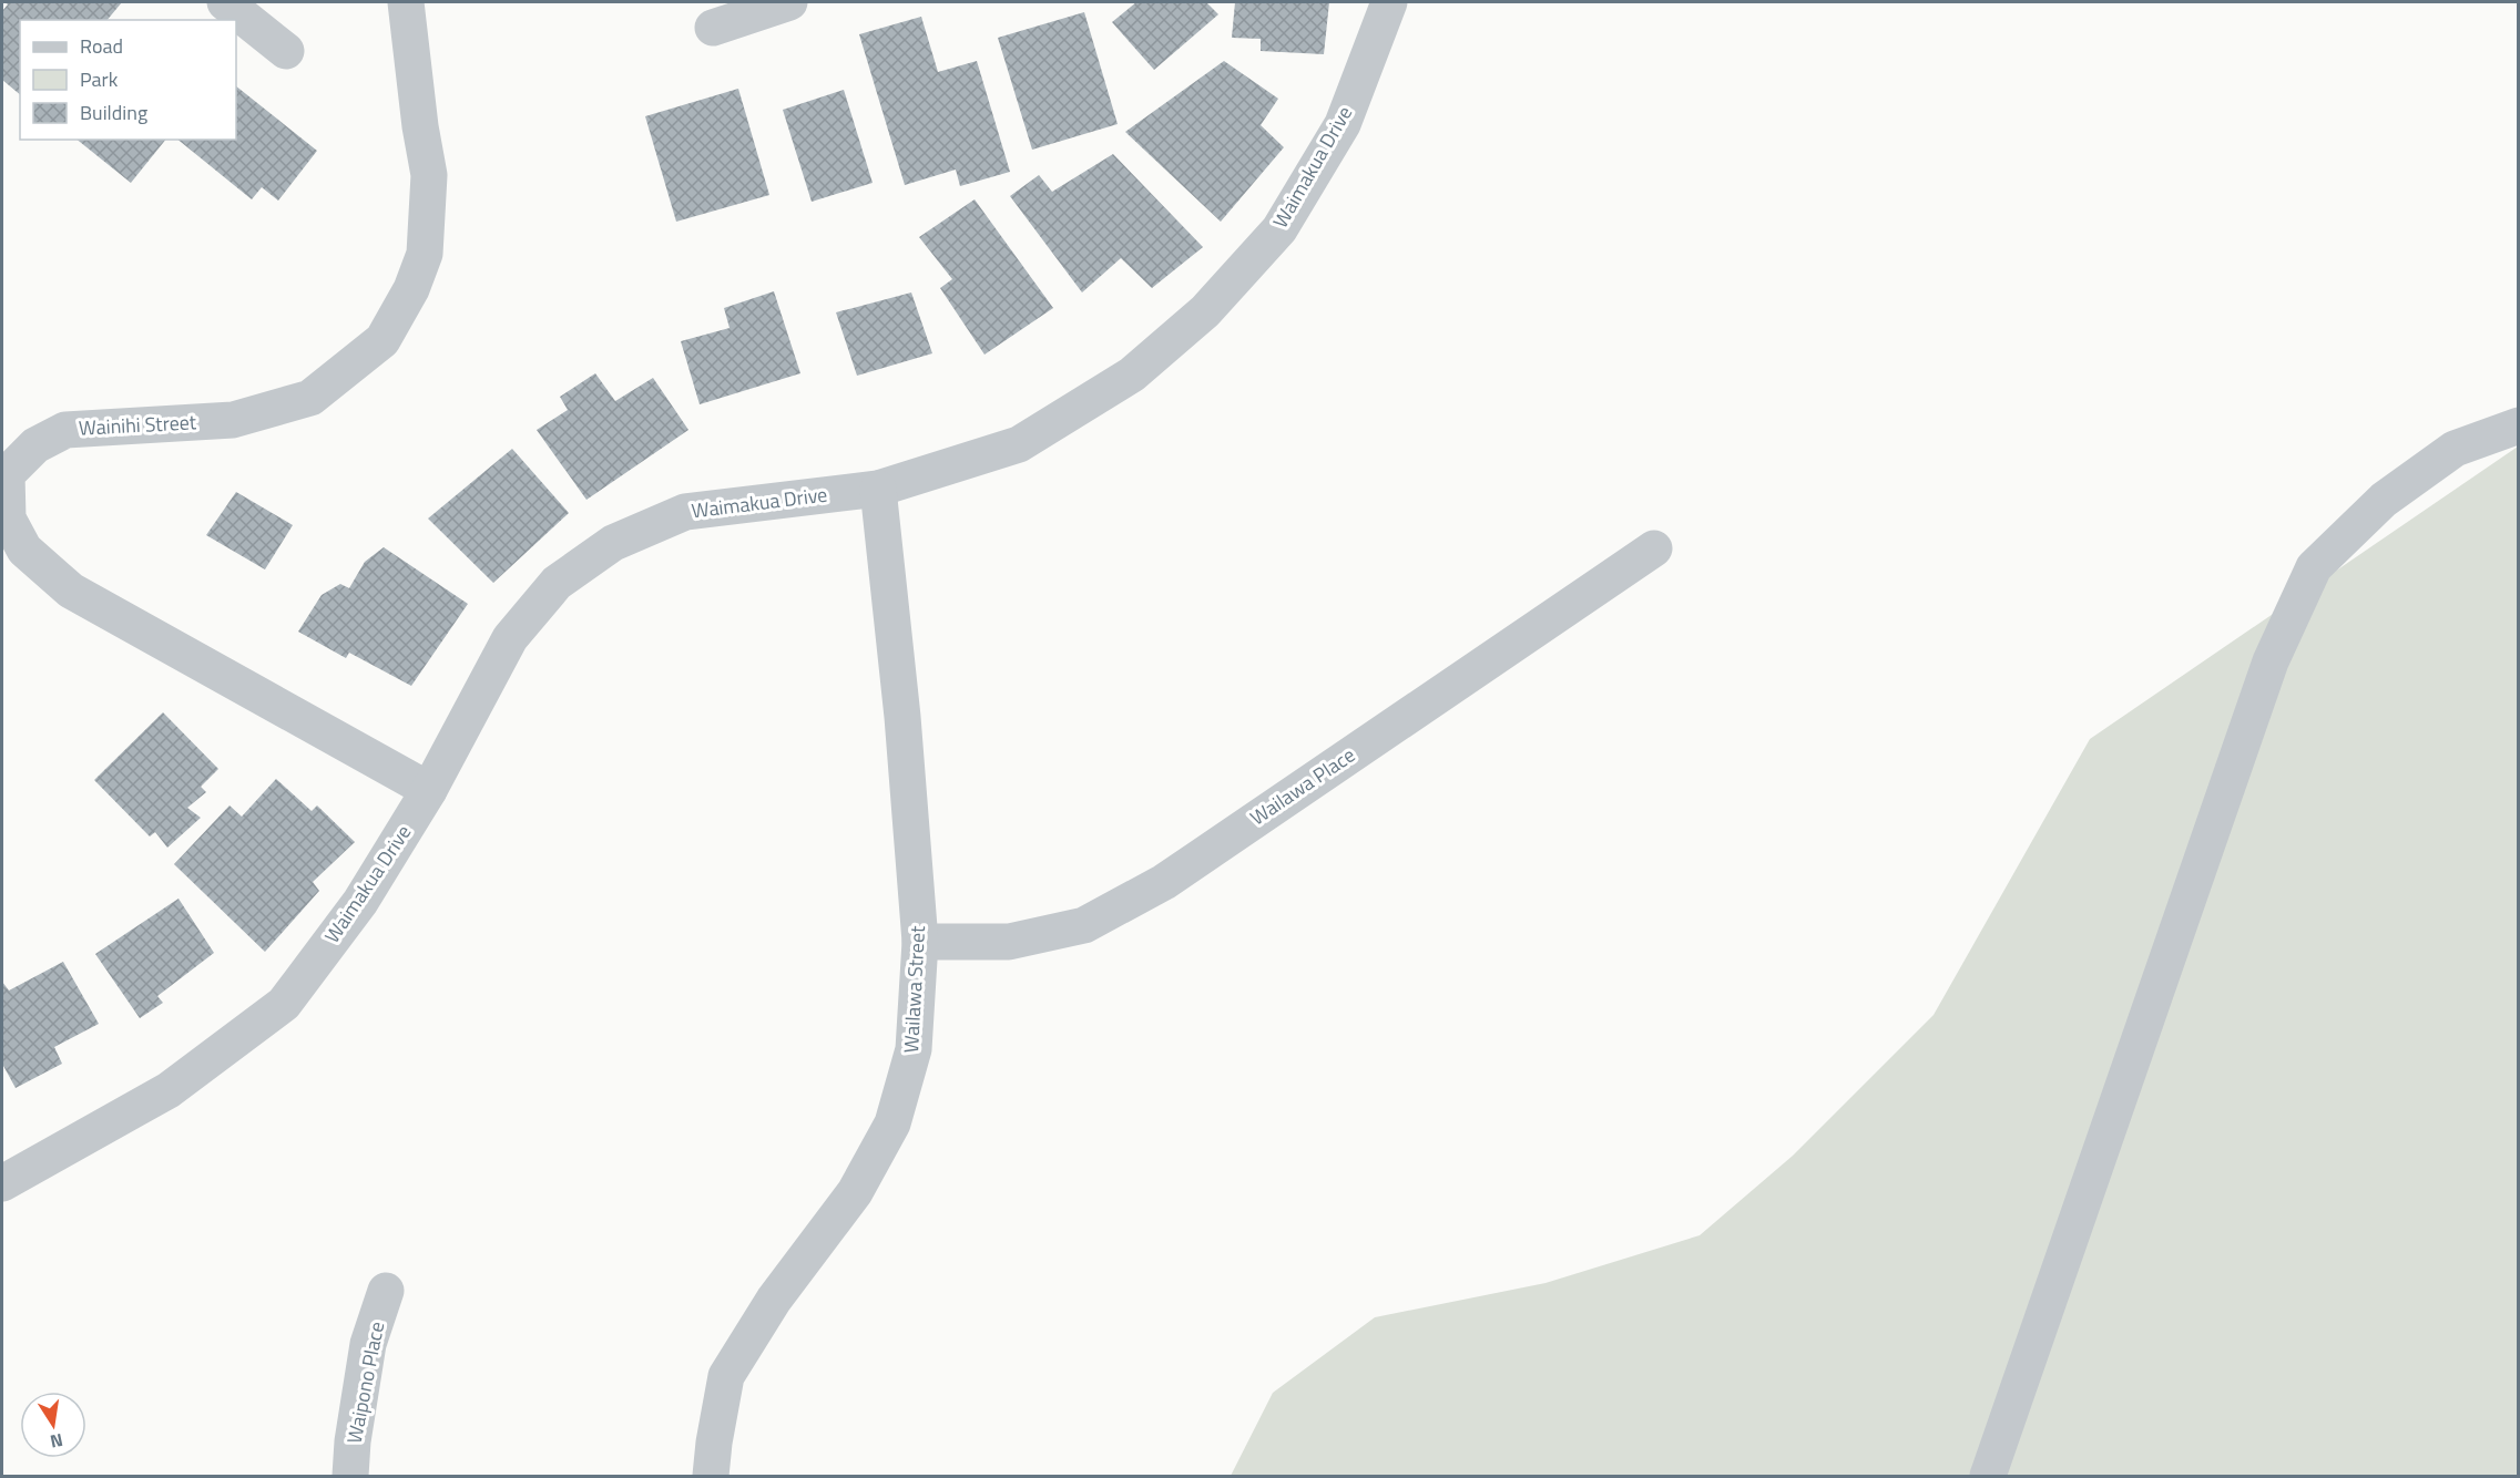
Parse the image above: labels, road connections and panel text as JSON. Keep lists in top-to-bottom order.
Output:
{
  "streets": {
    "street": [
      "Waimakua Drive",
      "Wainihi Street",
      "Wailawa Place",
      "Wailawa Street",
      "Waipono Place"
    ]
  },
  "crossings": [
    ["Waimakua Drive", "Wainihi Street"],
    ["Waimakua Drive", "Wailawa Street"],
    ["Wailawa Place", "Wailawa Street"]
  ],
  "legend": ["Road", "Park", "Building"],
  "north": "bottom"
}
